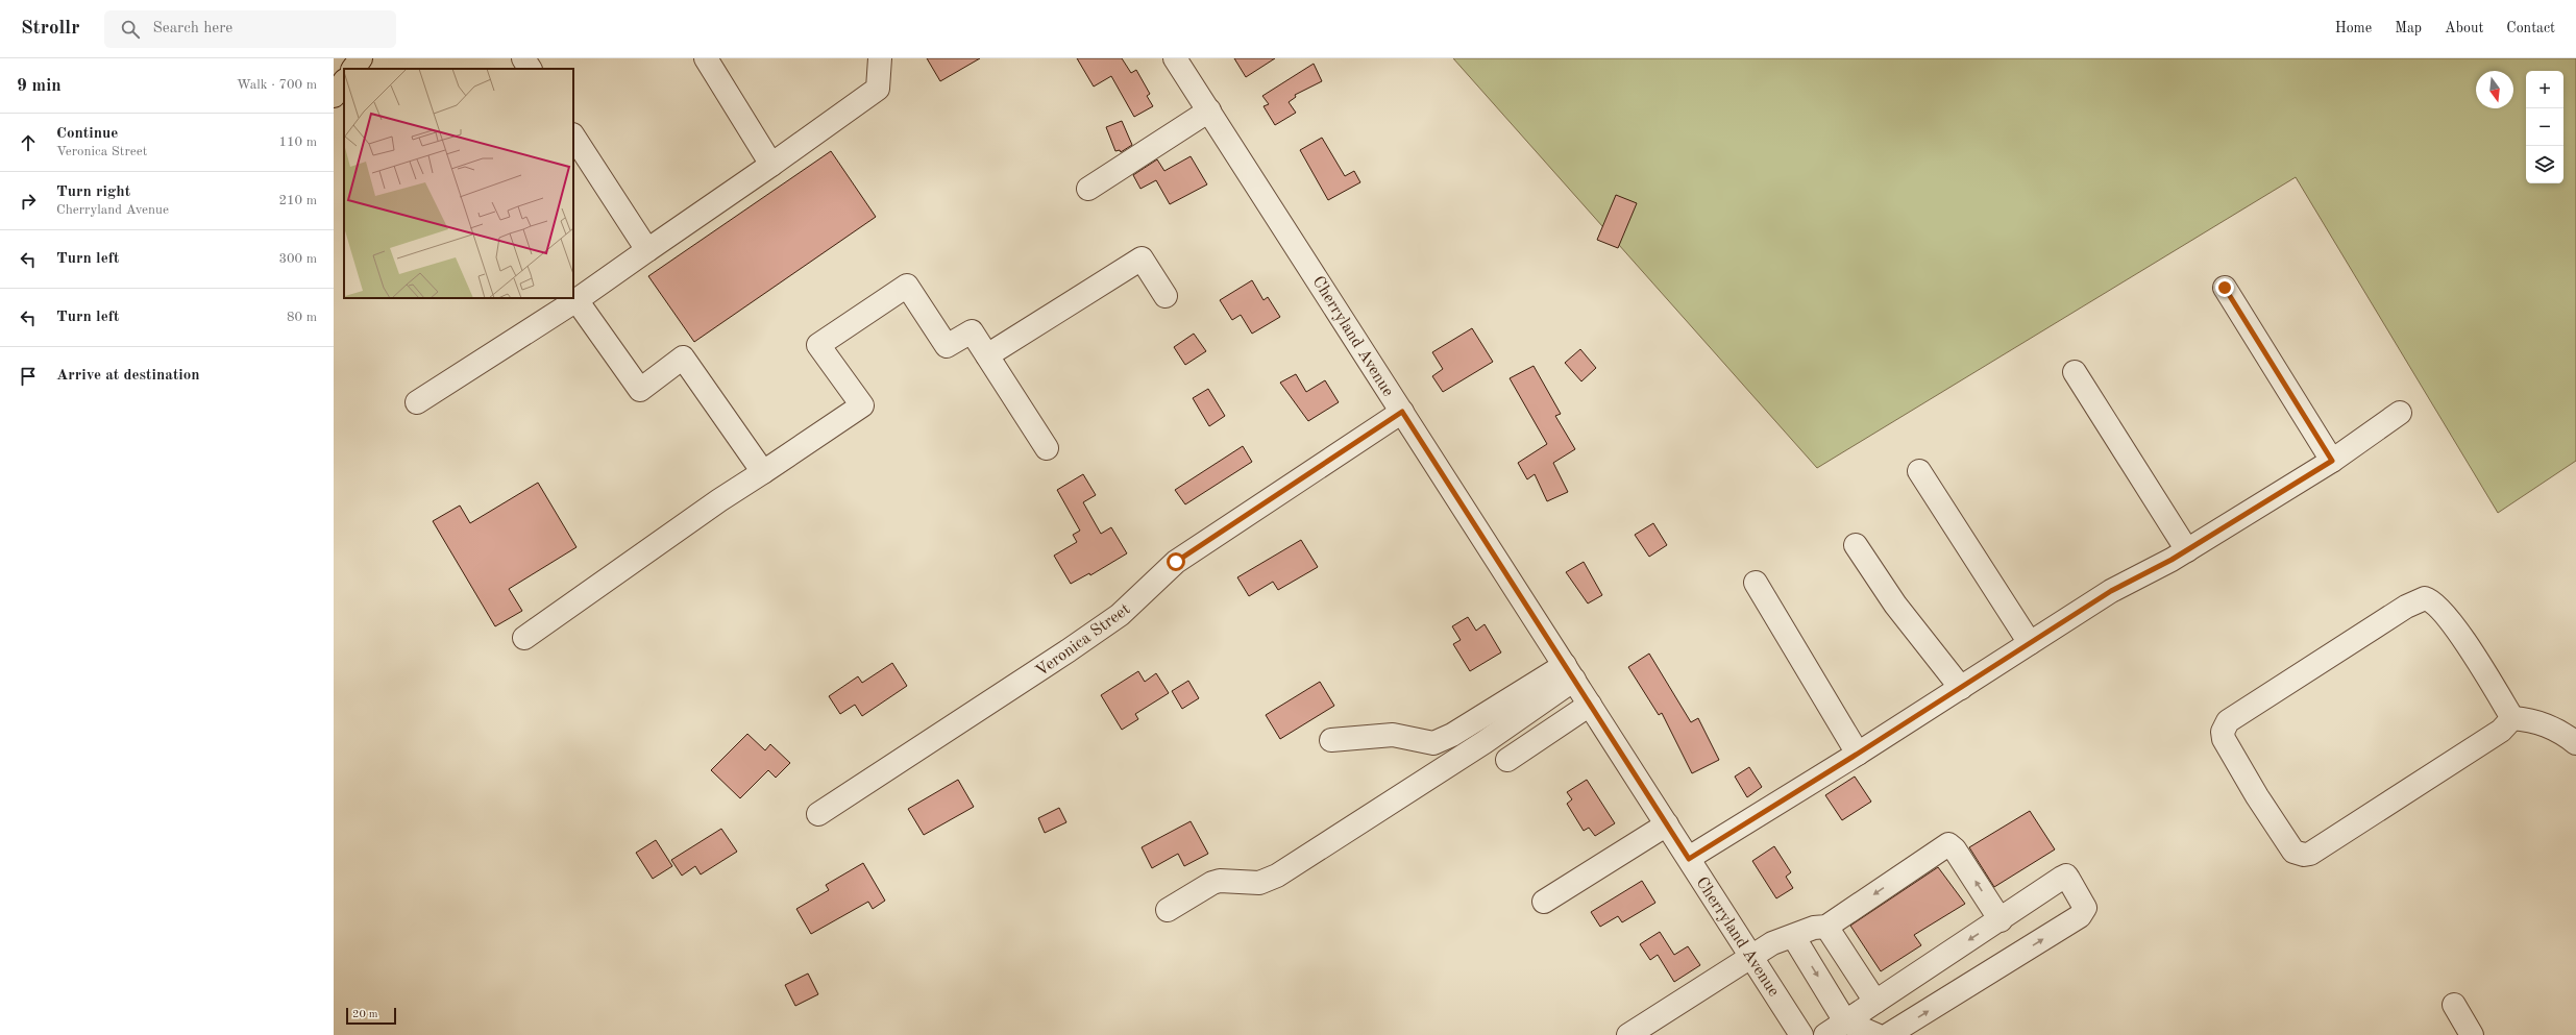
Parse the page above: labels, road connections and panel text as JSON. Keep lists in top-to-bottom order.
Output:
{
  "streets": {
    "street": ["Cherryland Avenue", "Veronica Street"]
  },
  "crossings": [
    ["Cherryland Avenue", "Veronica Street"]
  ],
  "scale_bar": "20 m",
  "north": "bottom",
  "page": {
    "header": "Strollr",
    "search": "Search here",
    "nav": [
      "Home",
      "Map",
      "About",
      "Contact"
    ],
    "heading": ["9 min", "Walk · 700 m"],
    "map_buttons": ["+", "−"],
    "list": [
      ["Continue", "Veronica Street", "110 m"],
      ["Turn right", "Cherryland Avenue", "210 m"],
      ["Turn left", "300 m"],
      ["Turn left", "80 m"],
      "Arrive at destination"
    ],
    "scale": "20 m"
  }
}
